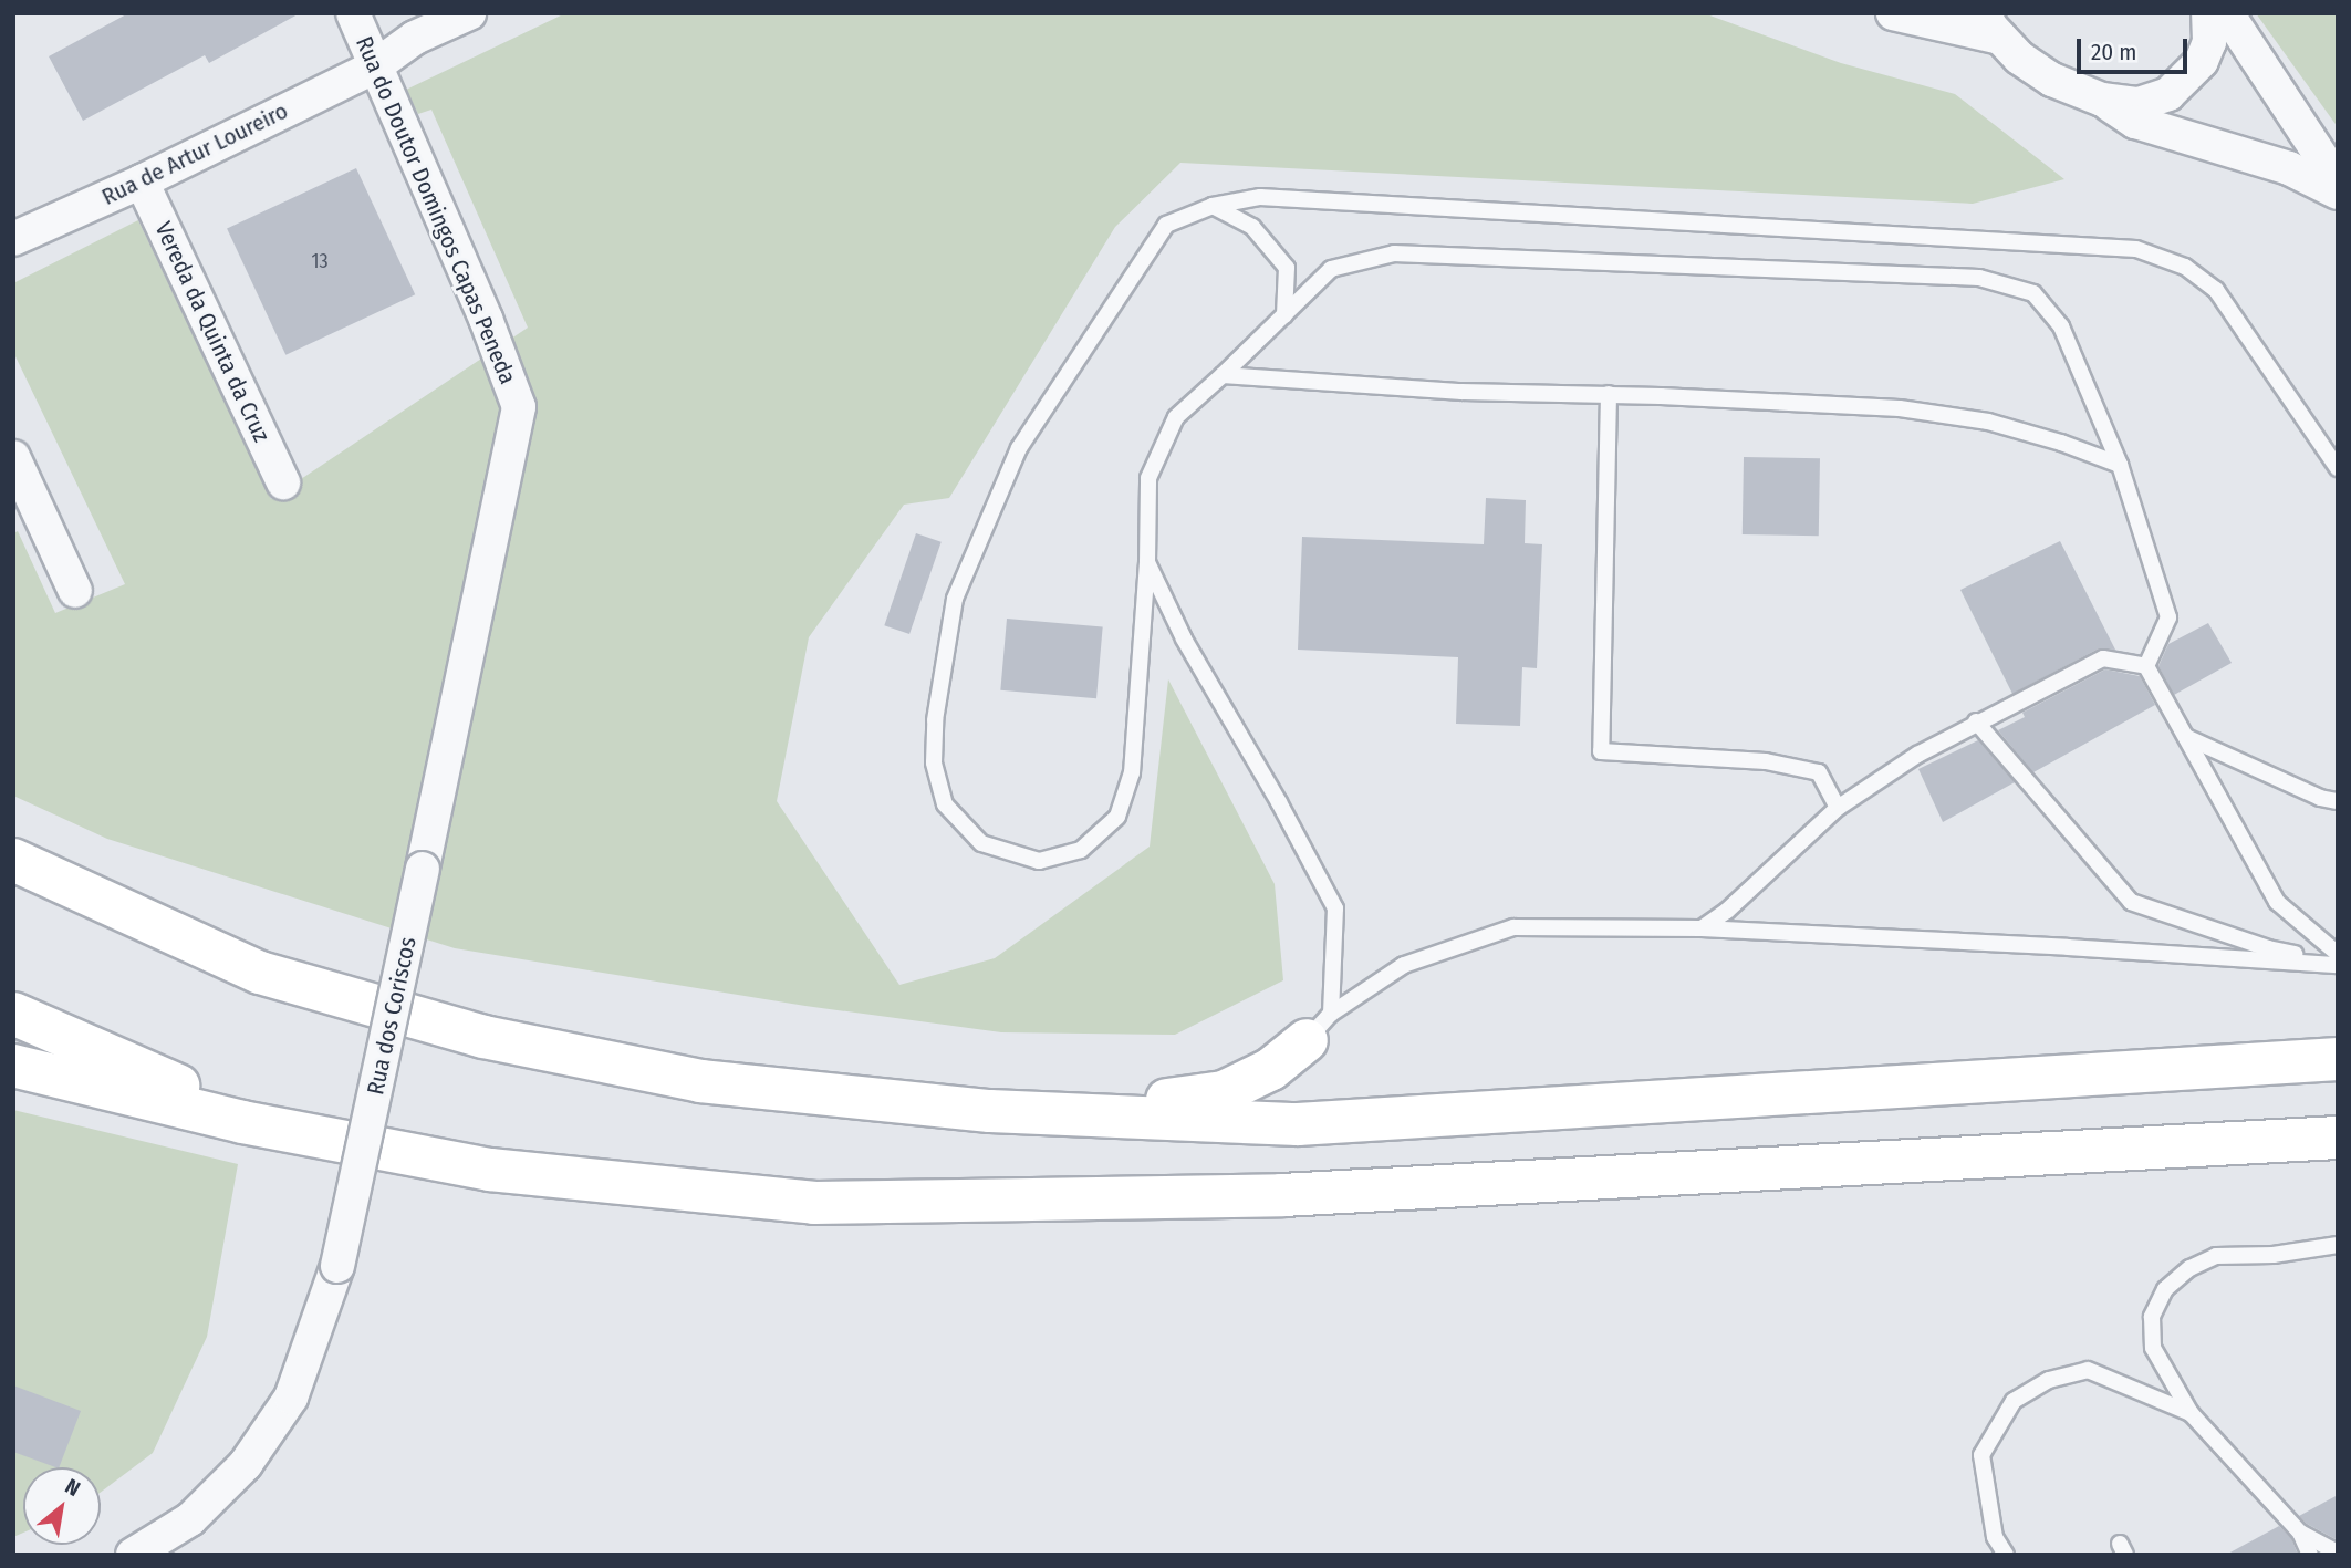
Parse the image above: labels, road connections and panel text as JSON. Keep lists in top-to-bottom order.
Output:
{
  "streets": {
    "street": [
      "Rua de Artur Loureiro",
      "Rua do Doutor Domingos Capas Peneda",
      "Vereda da Quinta da Cruz",
      "Rua dos Coriscos"
    ]
  },
  "crossings": [
    ["Rua de Artur Loureiro", "Rua do Doutor Domingos Capas Peneda"],
    ["Rua de Artur Loureiro", "Vereda da Quinta da Cruz"],
    ["Rua do Doutor Domingos Capas Peneda", "Rua dos Coriscos"]
  ],
  "house_numbers": ["13"],
  "scale_bar": "20 m",
  "north": "top right"
}
